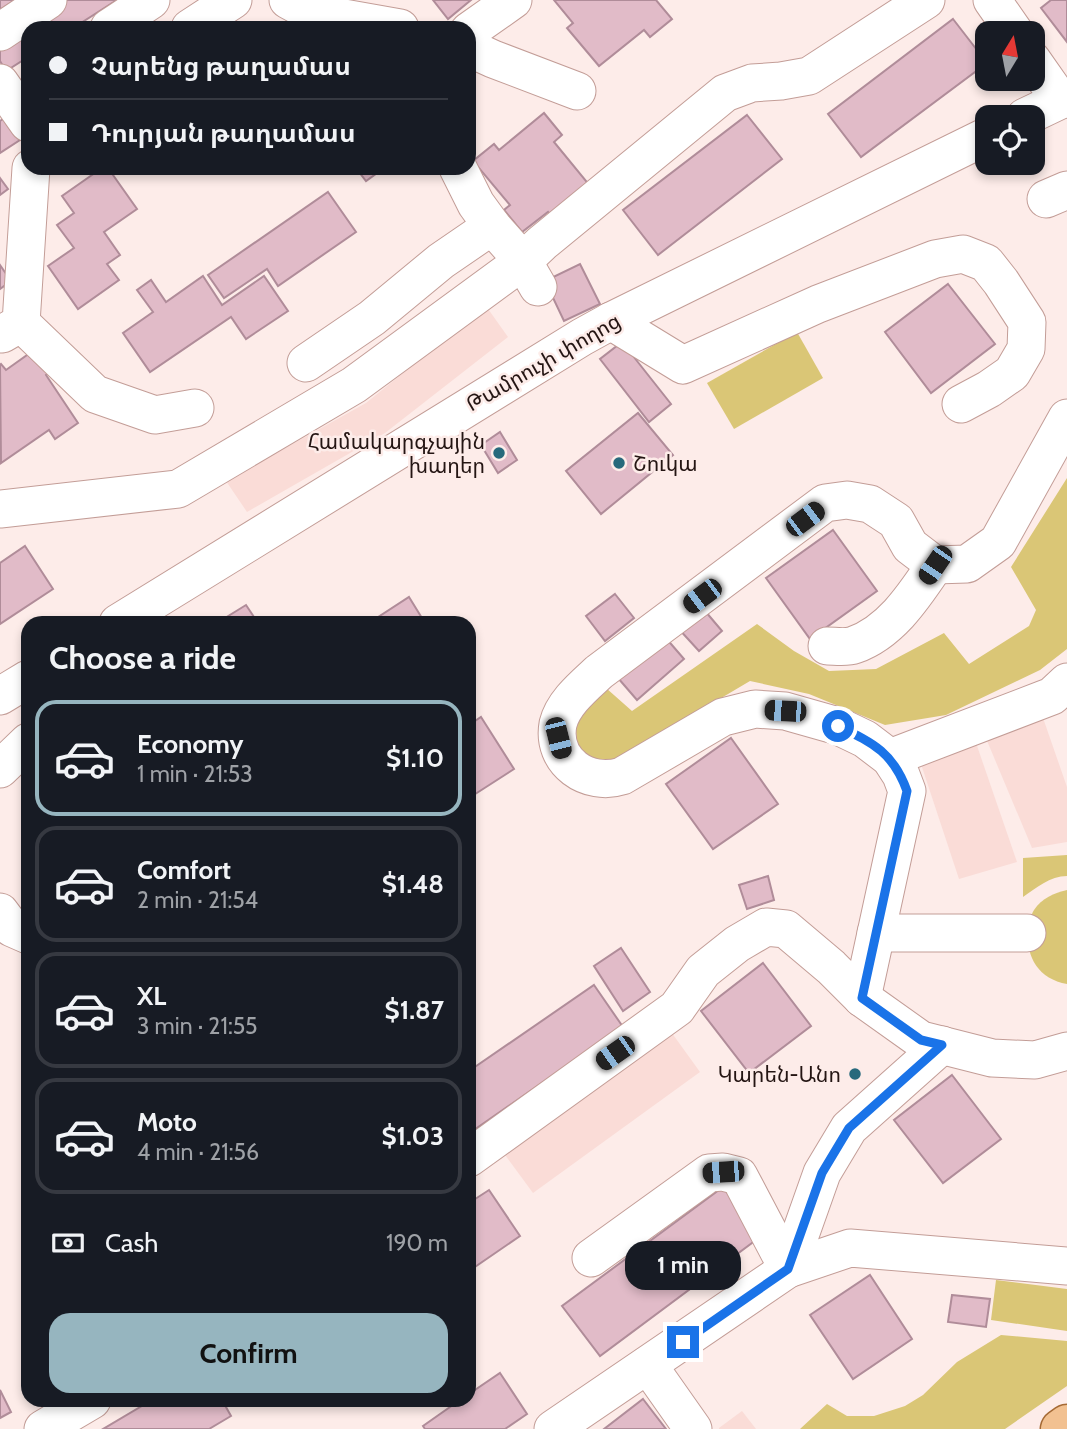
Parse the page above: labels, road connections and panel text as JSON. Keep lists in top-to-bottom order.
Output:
{
  "streets": {
    "street": ["Թամրուչի փողոց"]
  },
  "places": ["Համակարգչային խաղեր", "Շուկա", "Կարեն-Անո"],
  "north": "top",
  "page": {
    "banner": ["Չարենց թաղամաս", "Դուրյան թաղամաս"],
    "heading": "Choose a ride",
    "list": [
      {
        "name": "Economy",
        "note": "1 min · 21:53",
        "value": "$1.10"
      },
      {
        "name": "Comfort",
        "note": "2 min · 21:54",
        "value": "$1.48"
      },
      {
        "name": "XL",
        "note": "3 min · 21:55",
        "value": "$1.87"
      },
      {
        "name": "Moto",
        "note": "4 min · 21:56",
        "value": "$1.03"
      }
    ],
    "pay": ["Cash", "190 m"],
    "bubble": "1 min",
    "buttons": "Confirm"
  }
}
